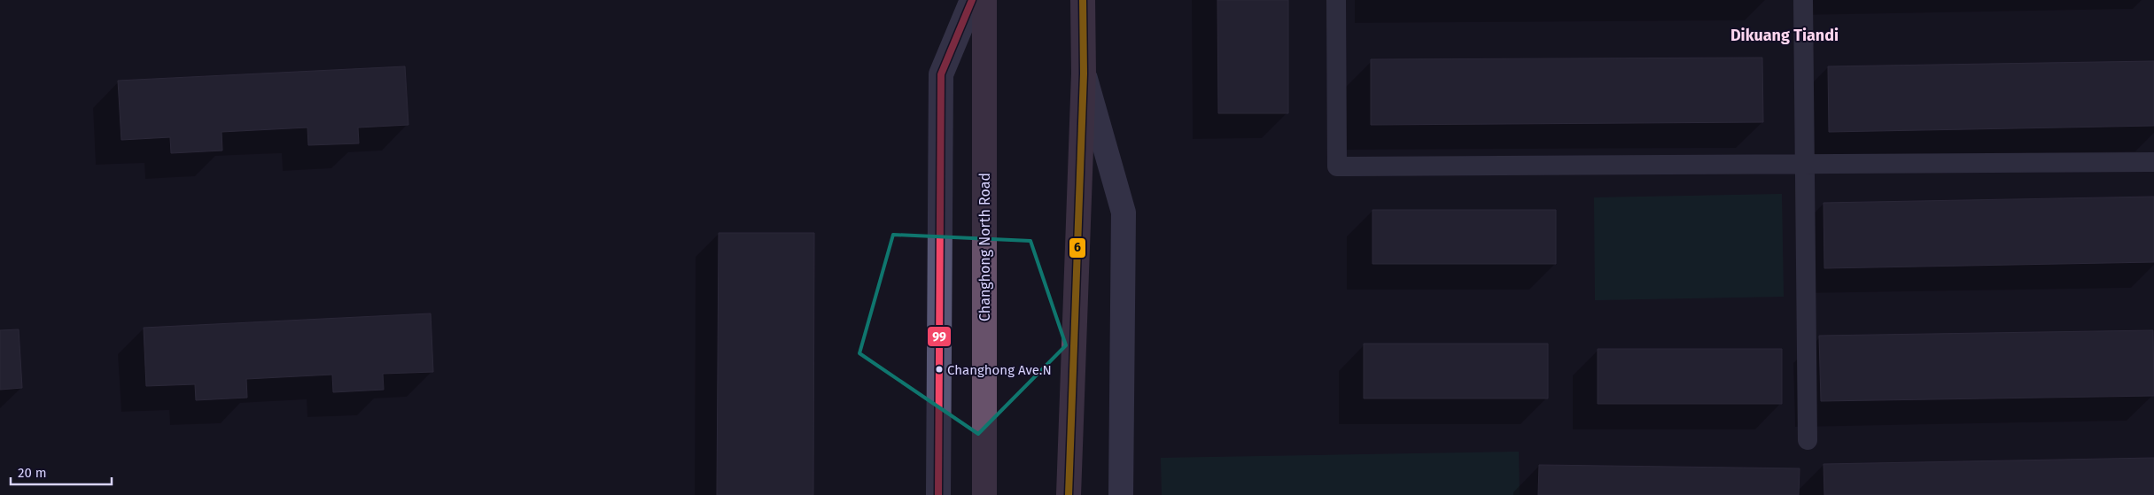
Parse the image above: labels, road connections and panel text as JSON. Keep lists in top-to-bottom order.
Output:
{
  "streets": {
    "highway": ["Changhong North Road"]
  },
  "districts": ["Dikuang Tiandi"],
  "places": ["Changhong Ave.N"],
  "lines": ["transit line 6", "transit line 99"],
  "scale_bar": "20 m"
}
